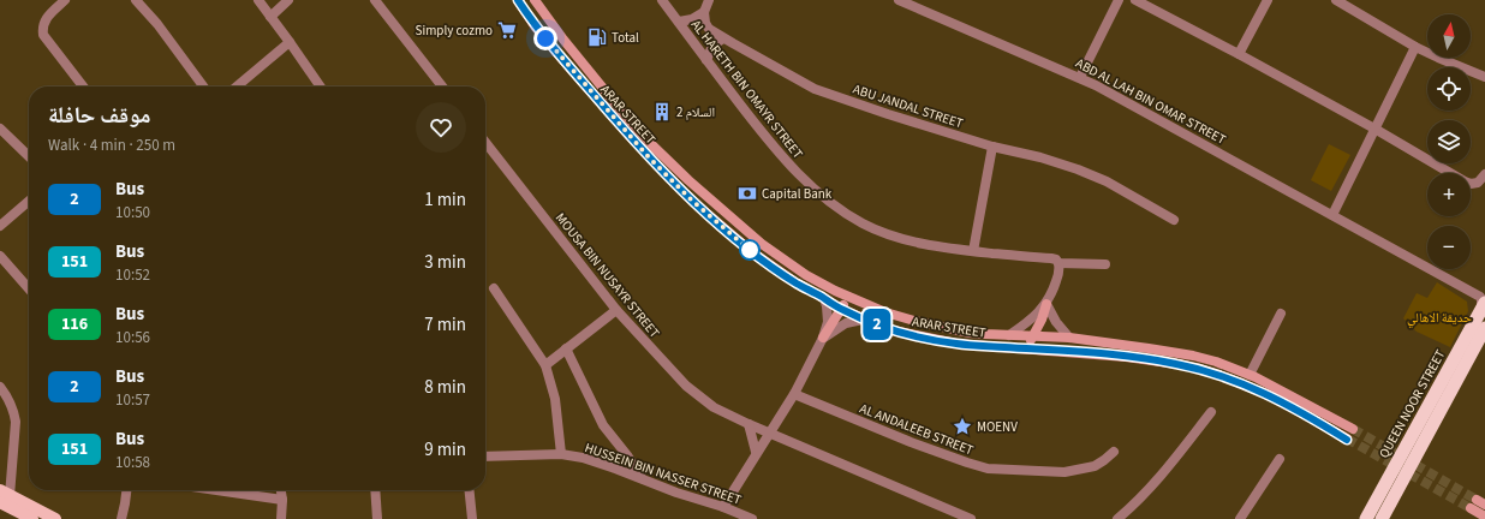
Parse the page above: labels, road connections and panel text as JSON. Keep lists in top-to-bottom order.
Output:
{
  "streets": {
    "highway": ["QUEEN NOOR STREET"],
    "main road": ["ARAR STREET"],
    "street": [
      "AL HARETH BIN OMAYR STREET",
      "ABD AL LAH BIN OMAR STREET",
      "ABU JANDAL STREET",
      "MOUSA BIN NUSAYR STREET",
      "AL ANDALEEB STREET",
      "HUSSEIN BIN NASSER STREET"
    ]
  },
  "crossings": [
    ["ABD AL LAH BIN OMAR STREET", "QUEEN NOOR STREET"]
  ],
  "parks": ["حديقة الاهالي"],
  "places": {
    "supermarket": ["Simply cozmo"],
    "fuel station": ["Total"],
    "building": ["السلام 2"],
    "bank": ["Capital Bank"],
    "place": ["MOENV"]
  },
  "lines": ["bus line 2"],
  "north": "top",
  "page": {
    "on_map": "2",
    "map_buttons": ["+", "−"],
    "heading": ["موقف حافلة", "Walk · 4 min · 250 m"],
    "list": [
      {
        "mark": "2",
        "name": "Bus",
        "note": "10:50",
        "value": "1 min"
      },
      {
        "mark": "151",
        "name": "Bus",
        "note": "10:52",
        "value": "3 min"
      },
      {
        "mark": "116",
        "name": "Bus",
        "note": "10:56",
        "value": "7 min"
      },
      {
        "mark": "2",
        "name": "Bus",
        "note": "10:57",
        "value": "8 min"
      },
      {
        "mark": "151",
        "name": "Bus",
        "note": "10:58",
        "value": "9 min"
      }
    ]
  }
}
